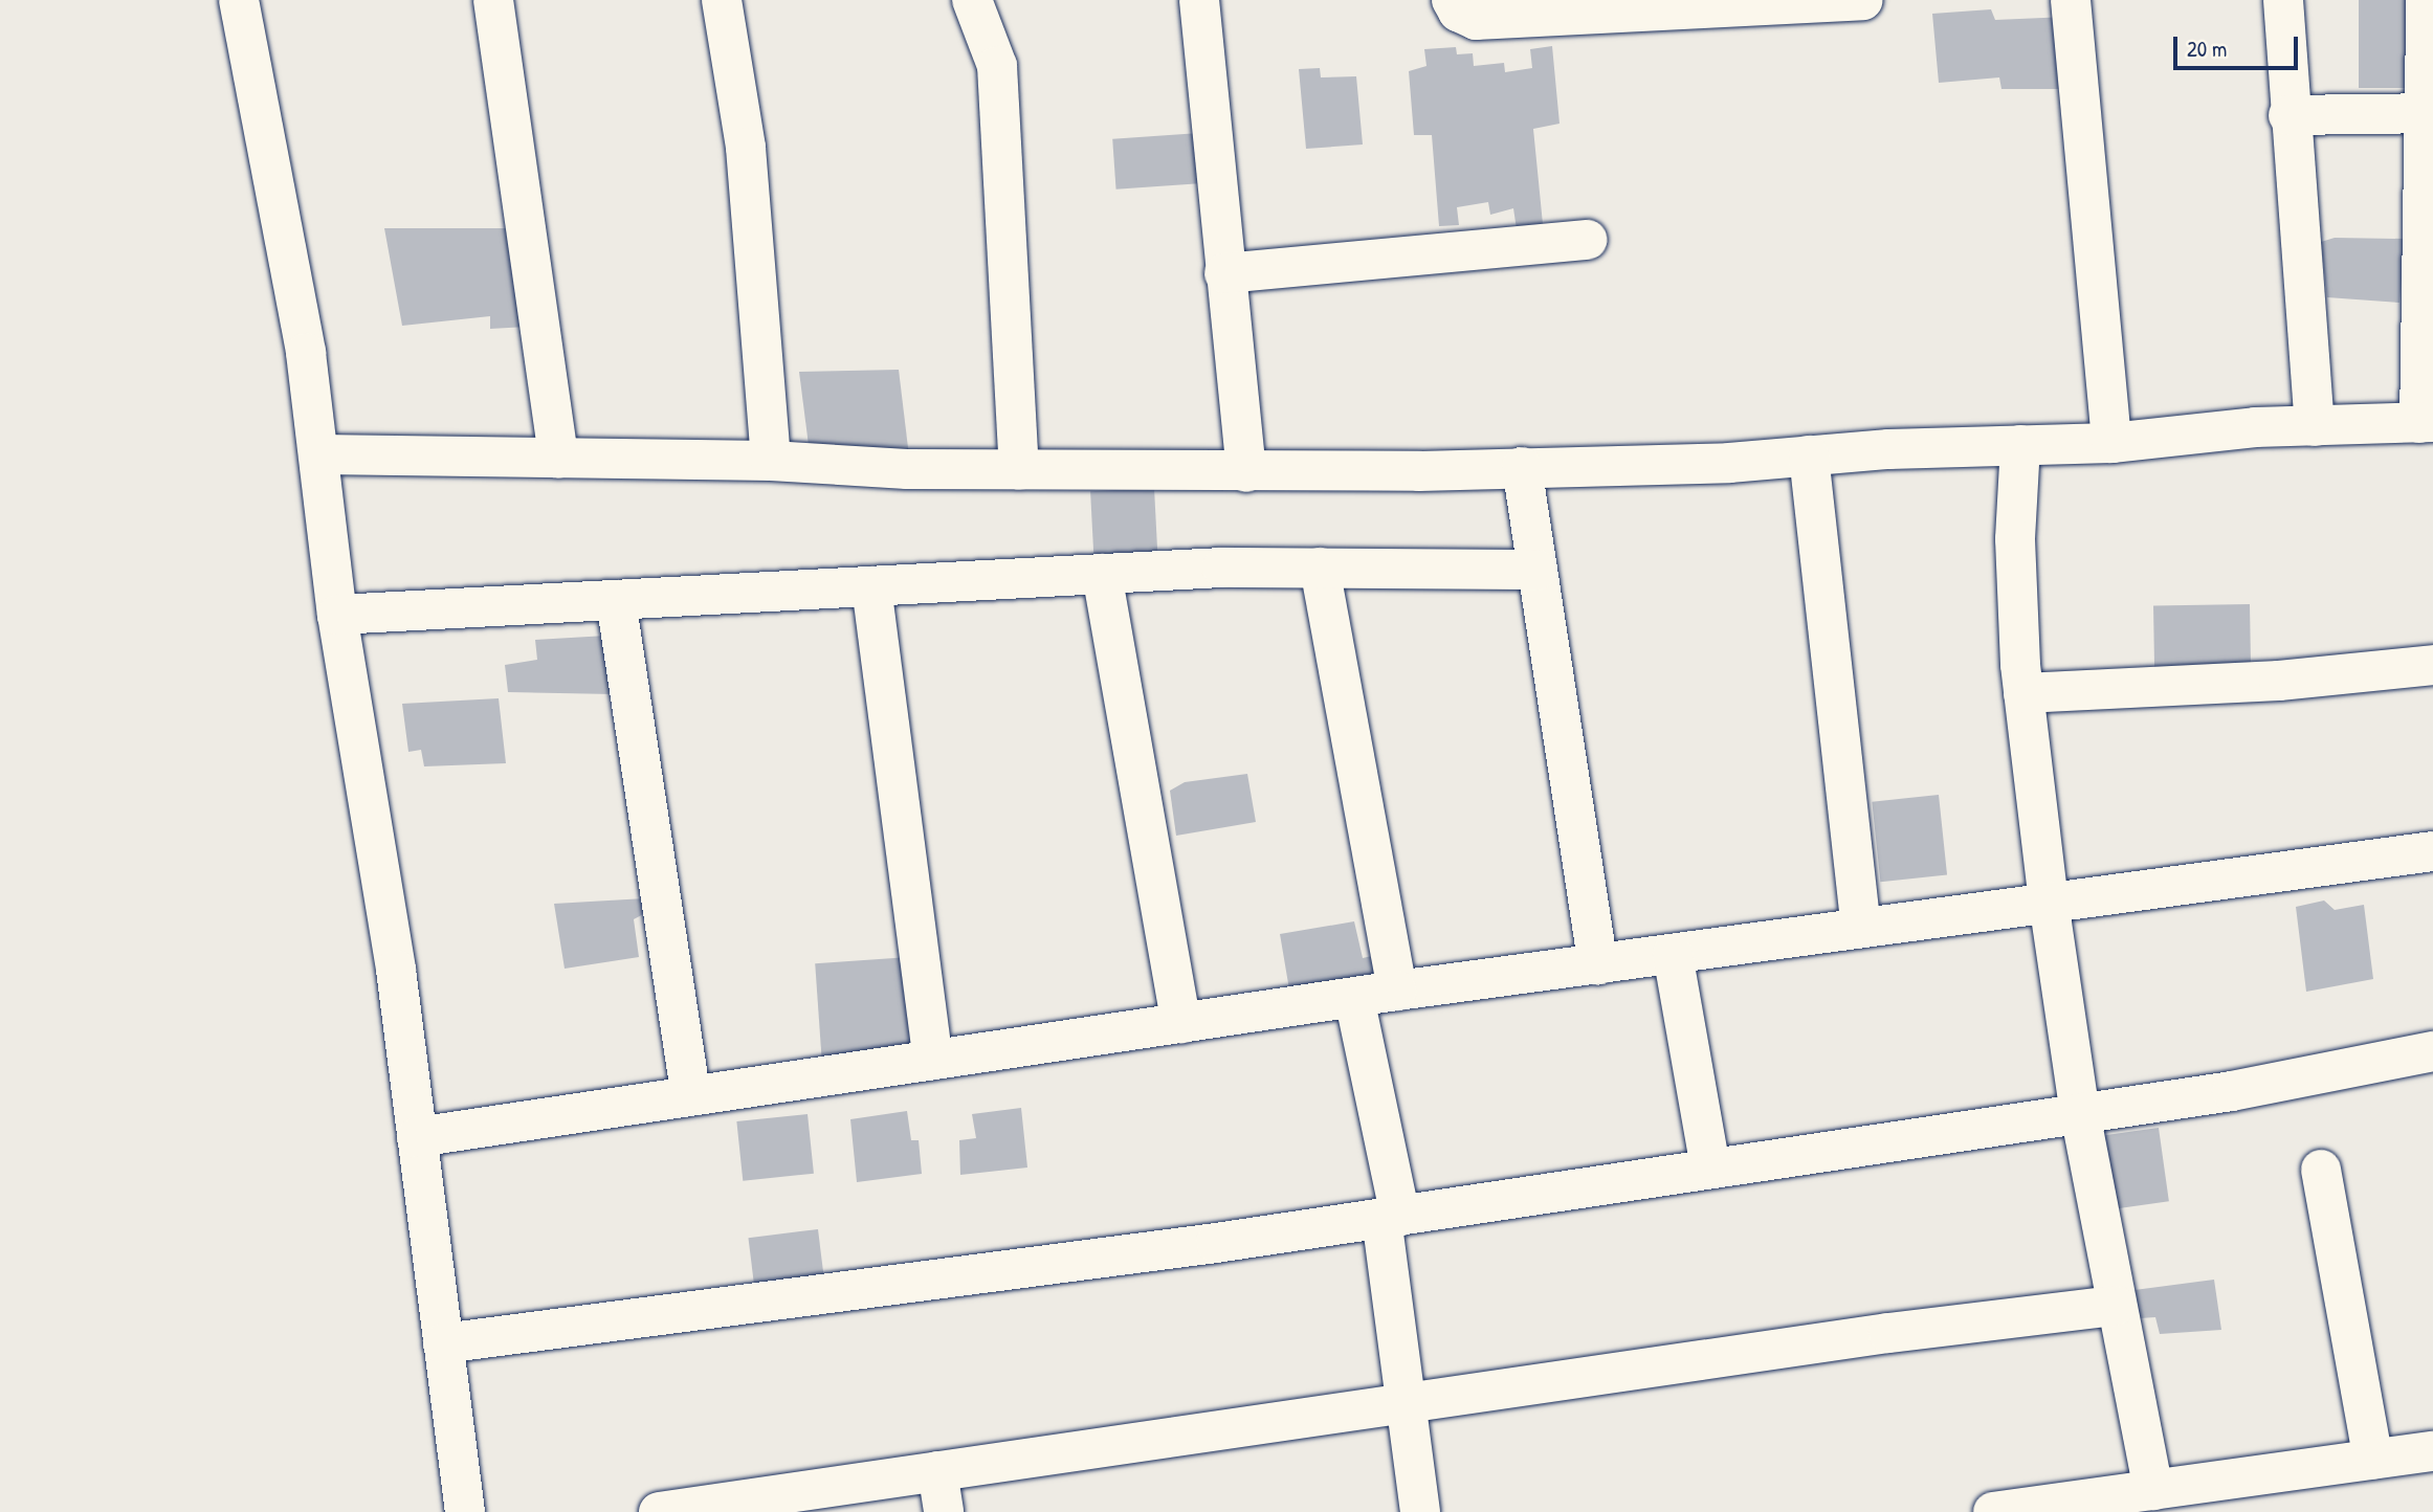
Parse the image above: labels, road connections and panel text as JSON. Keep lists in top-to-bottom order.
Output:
{
  "scale_bar": "20 m"
}
